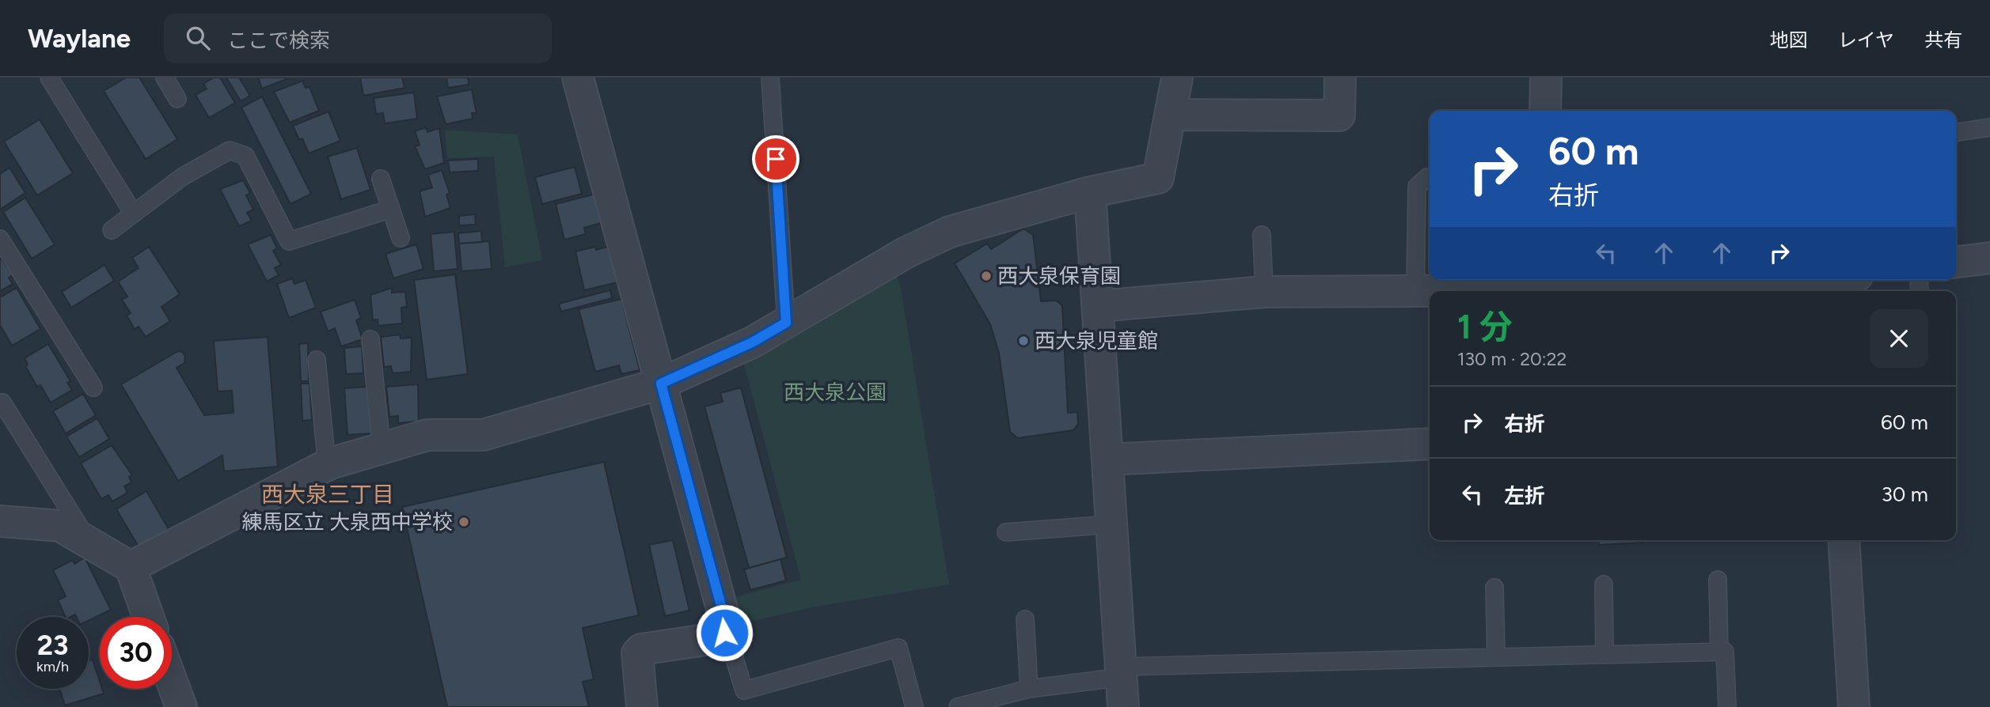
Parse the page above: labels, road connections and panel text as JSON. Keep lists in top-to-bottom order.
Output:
{
  "districts": ["西大泉三丁目"],
  "parks": ["西大泉公園"],
  "places": ["西大泉保育園", "西大泉児童館", "練馬区立 大泉西中学校"],
  "page": {
    "header": "Waylane",
    "search": "ここで検索",
    "nav": ["地図", "レイヤ", "共有"],
    "turn": ["60 m", "右折"],
    "heading": ["1 分", "130 m · 20:22"],
    "list": [
      {
        "name": "右折",
        "value": "60 m"
      },
      {
        "name": "左折",
        "value": "30 m"
      }
    ],
    "speed": "23 km/h",
    "limit": "30"
  }
}
